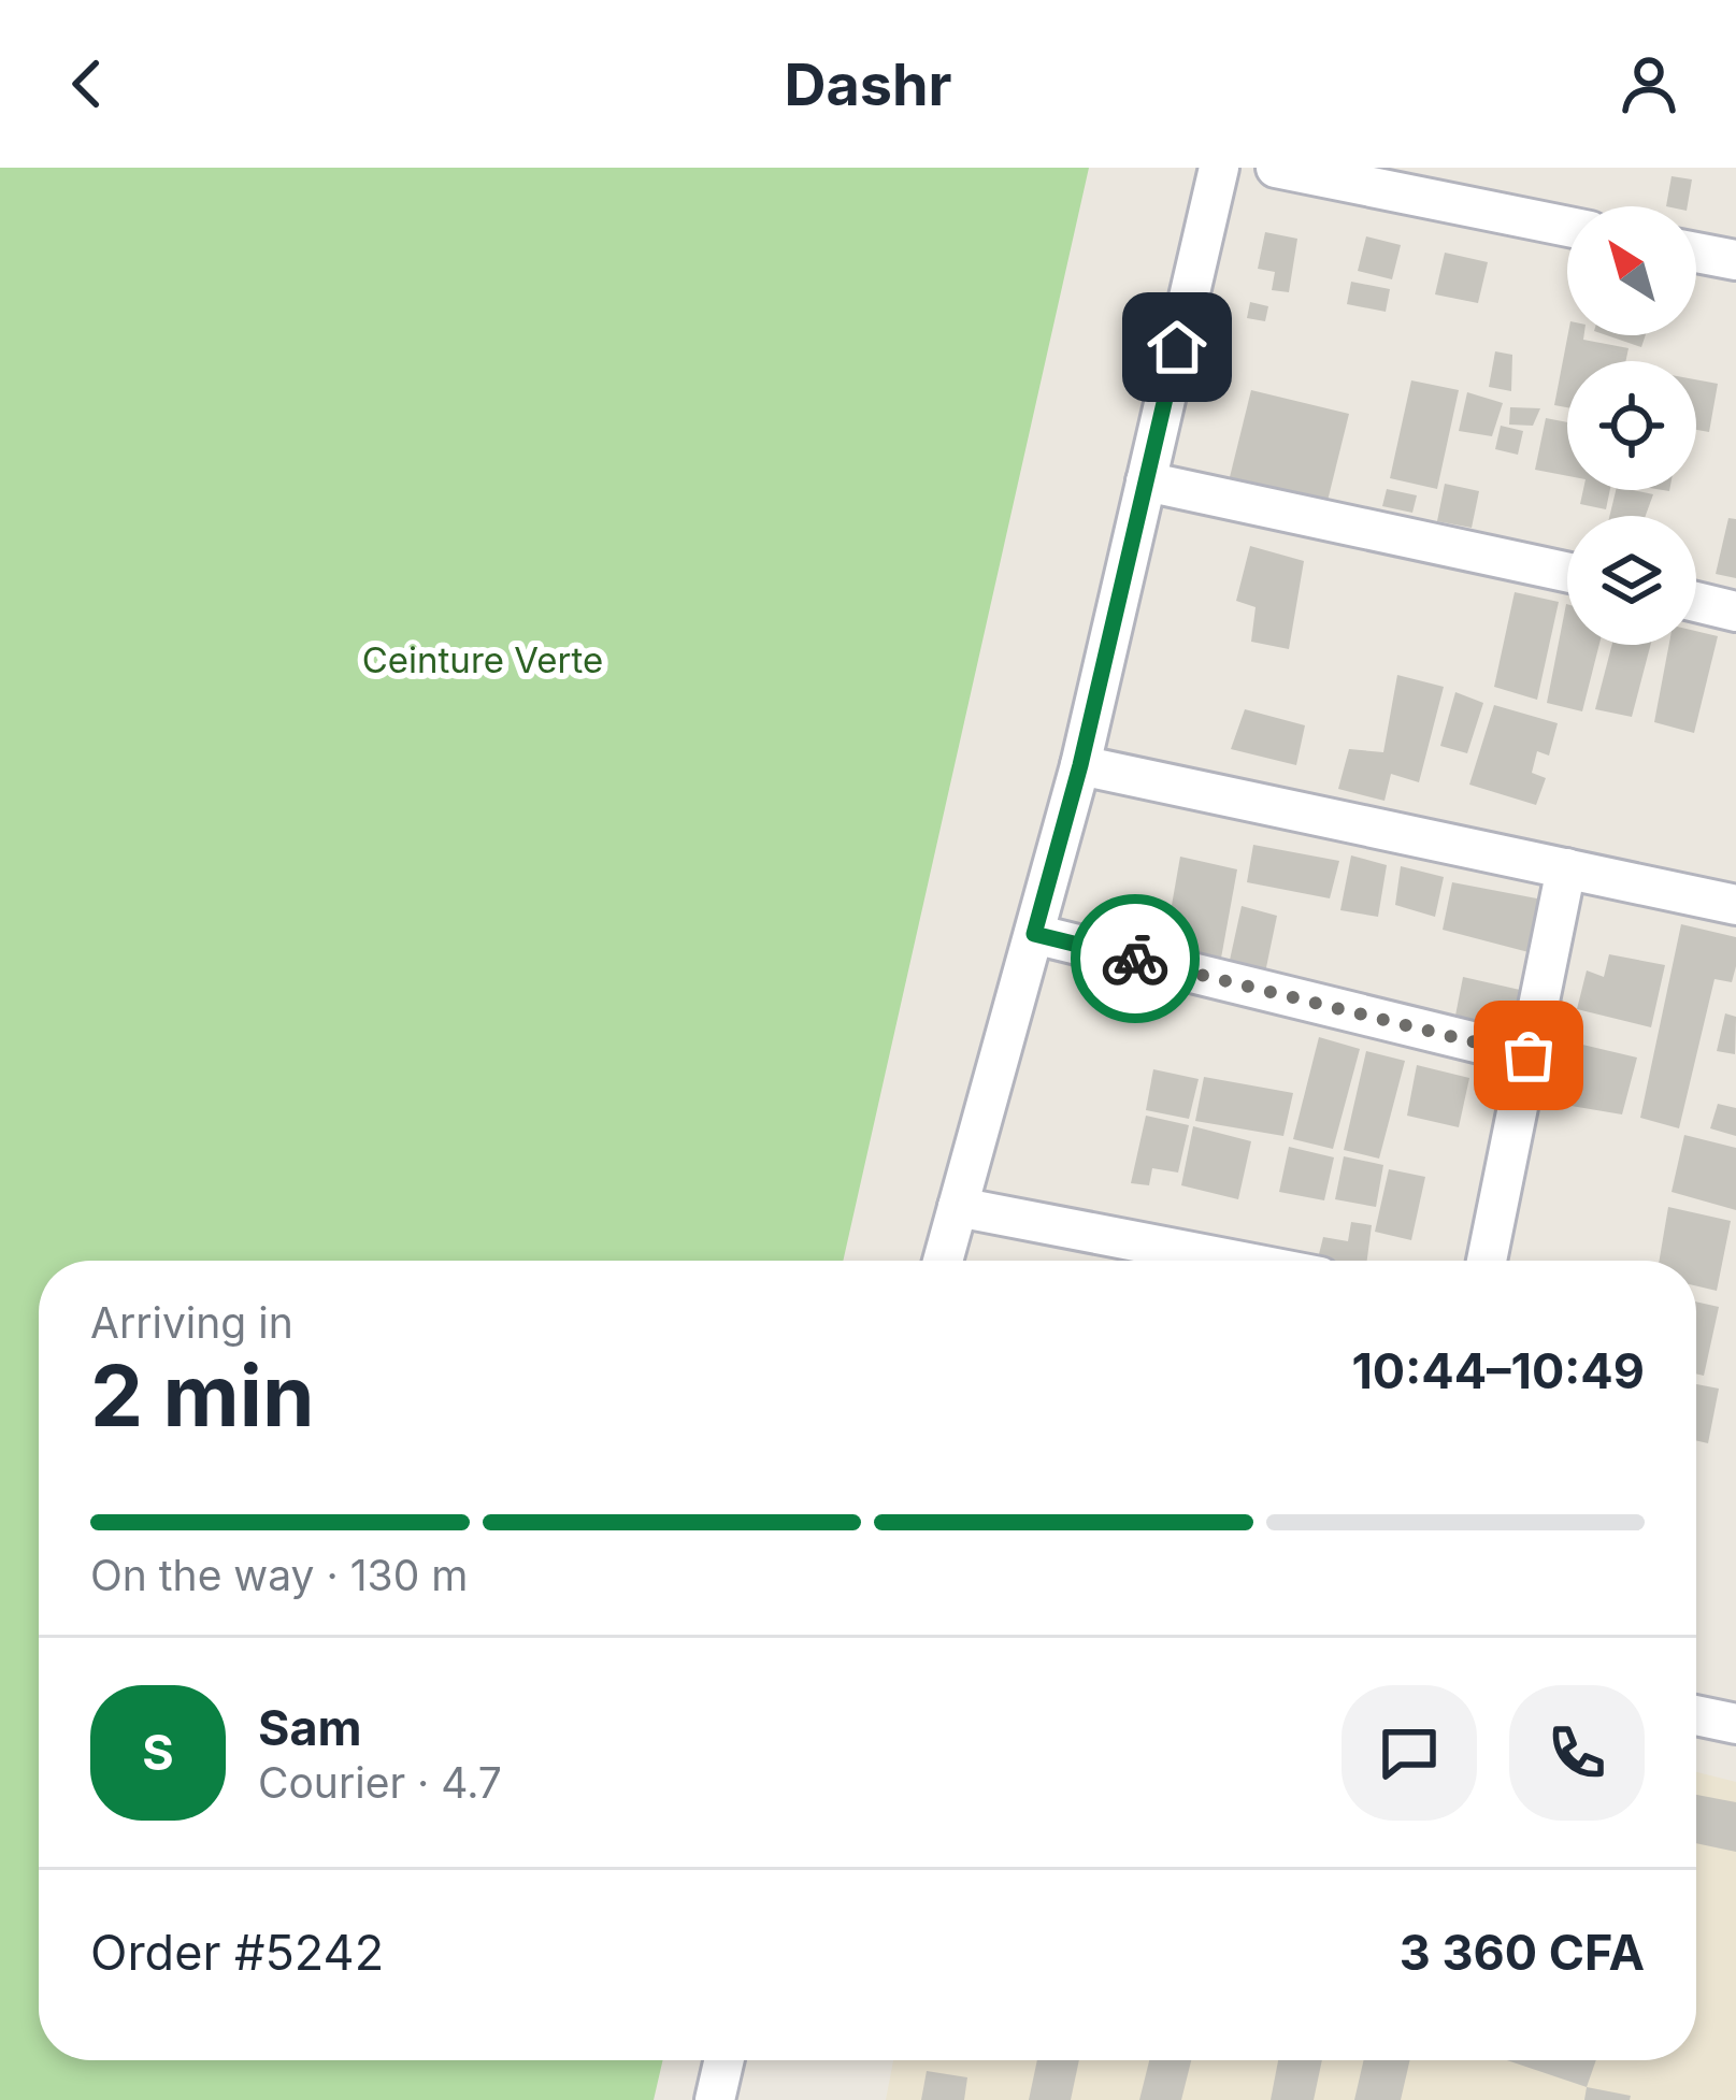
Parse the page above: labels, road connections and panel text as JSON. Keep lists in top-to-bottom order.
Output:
{
  "parks": ["Ceinture Verte"],
  "north": "top left",
  "page": {
    "header": "Dashr",
    "heading": ["2 min", "Arriving in", "10:44–10:49"],
    "panel": [
      "Sam",
      "Courier · 4.7",
      "Order #5242",
      "3 360 CFA"
    ],
    "bar": "On the way · 130 m",
    "round": "S"
  }
}
